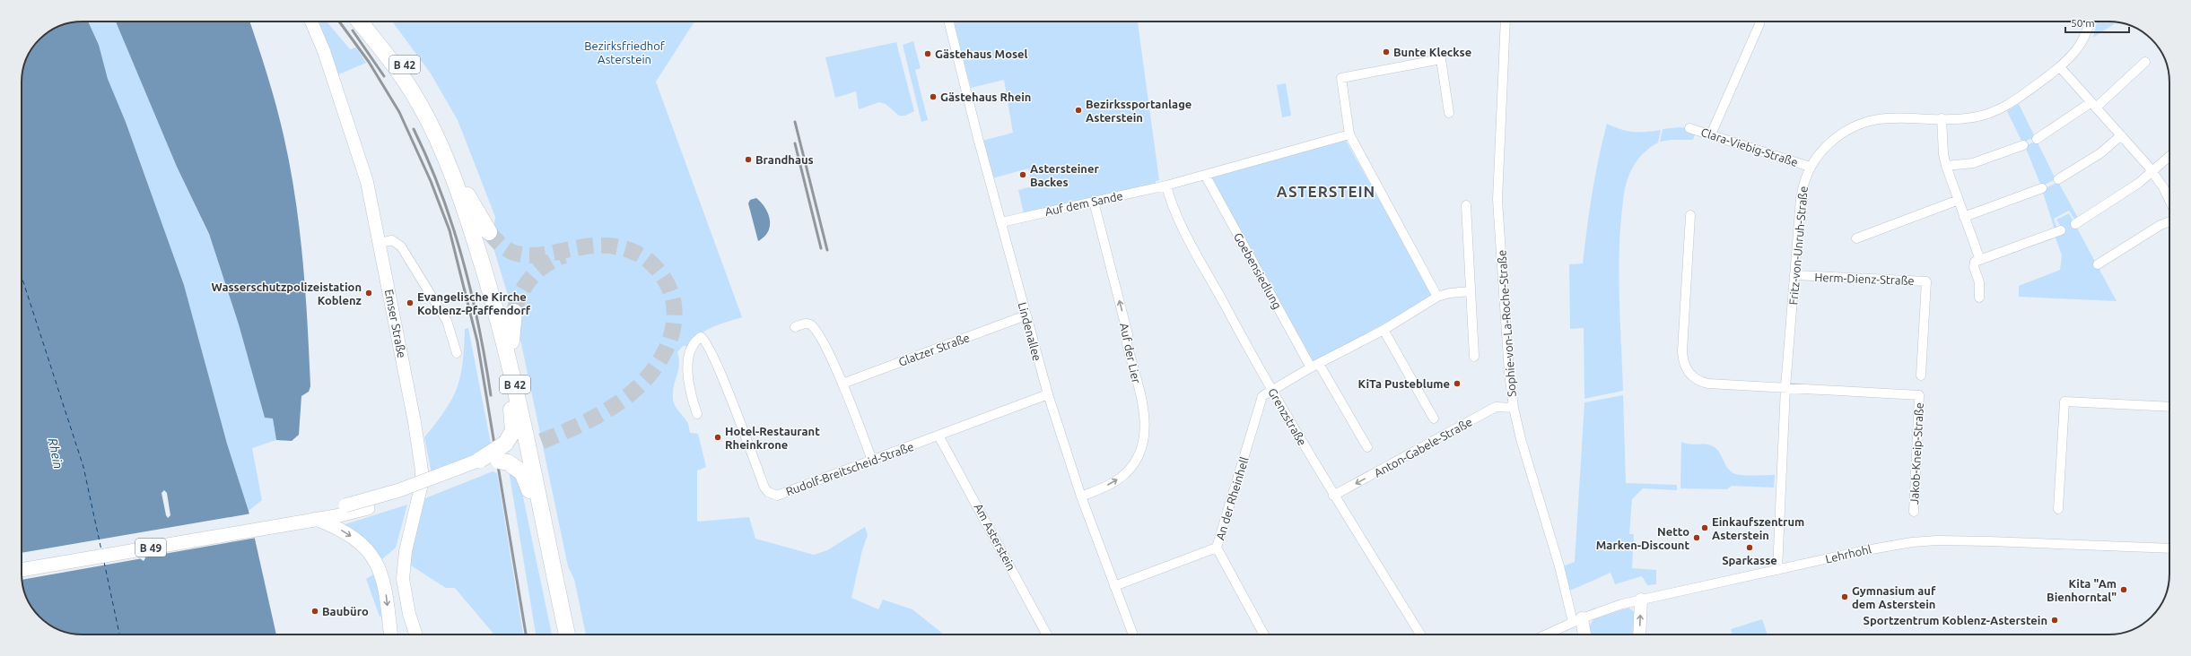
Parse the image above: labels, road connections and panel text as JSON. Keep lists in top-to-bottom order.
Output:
{
  "streets": {
    "highway": ["B 42", "B 49"],
    "street": [
      "Clara-Viebig-Straße",
      "Auf dem Sande",
      "Fritz-von-Unruh-Straße",
      "Goebensiedlung",
      "Herm-Dienz-Straße",
      "Emser Straße",
      "Sophie-von-La-Roche-Straße",
      "Lindenallee",
      "Glatzer Straße",
      "Auf der Lier",
      "Grenzstraße",
      "Anton-Gabele-Straße",
      "Jakob-Kneip-Straße",
      "Rudolf-Breitscheid-Straße",
      "An der Rheinhell",
      "Am Asterstein",
      "Lehrhohl"
    ]
  },
  "crossings": [
    ["Clara-Viebig-Straße", "Fritz-von-Unruh-Straße"],
    ["Auf dem Sande", "Lindenallee"],
    ["Auf dem Sande", "Auf der Lier"],
    ["Auf dem Sande", "Grenzstraße"],
    ["Fritz-von-Unruh-Straße", "Herm-Dienz-Straße"],
    ["Fritz-von-Unruh-Straße", "Jakob-Kneip-Straße"],
    ["Fritz-von-Unruh-Straße", "Lehrhohl"],
    ["Sophie-von-La-Roche-Straße", "Anton-Gabele-Straße"],
    ["Sophie-von-La-Roche-Straße", "Lehrhohl"],
    ["Lindenallee", "Glatzer Straße"],
    ["Lindenallee", "Auf der Lier"],
    ["Lindenallee", "Rudolf-Breitscheid-Straße"],
    ["Lindenallee", "An der Rheinhell"],
    ["Grenzstraße", "Anton-Gabele-Straße"],
    ["Grenzstraße", "An der Rheinhell"],
    ["Rudolf-Breitscheid-Straße", "Am Asterstein"]
  ],
  "one_way": ["Auf der Lier", "Anton-Gabele-Straße"],
  "districts": ["ASTERSTEIN"],
  "water": ["Rhein"],
  "parks": ["Bezirksfriedhof Asterstein"],
  "places": [
    "Bunte Kleckse",
    "Gästehaus Mosel",
    "Gästehaus Rhein",
    "Bezirkssportanlage Asterstein",
    "Brandhaus",
    "Astersteiner Backes",
    "Wasserschutzpolizeistation Koblenz",
    "Evangelische Kirche Koblenz-Pfaffendorf",
    "KiTa Pusteblume",
    "Hotel-Restaurant Rheinkrone",
    "Einkaufszentrum Asterstein",
    "Netto Marken-Discount",
    "Sparkasse",
    "Kita \"Am Bienhorntal\"",
    "Gymnasium auf dem Asterstein",
    "Baubüro",
    "Sportzentrum Koblenz-Asterstein"
  ],
  "scale_bar": "50 m"
}
